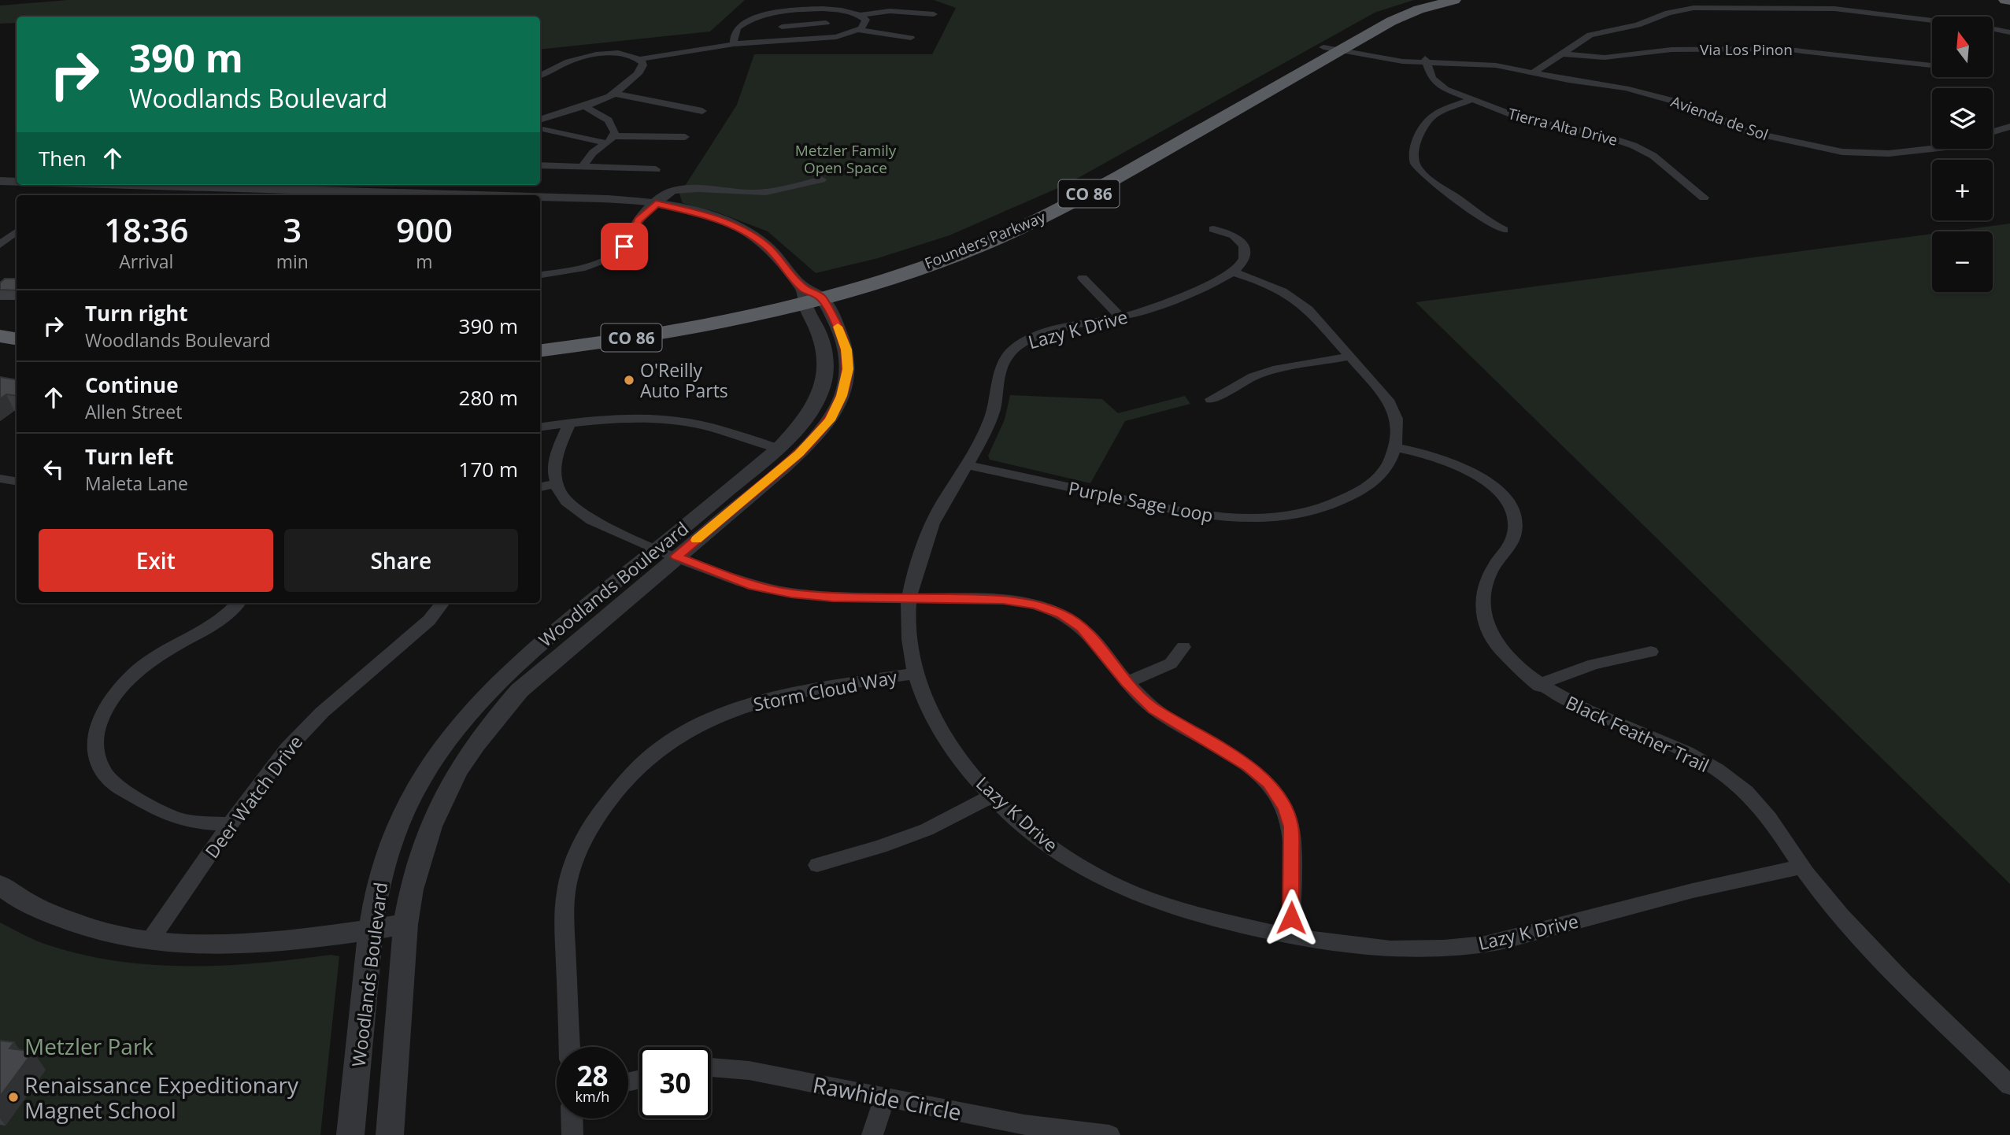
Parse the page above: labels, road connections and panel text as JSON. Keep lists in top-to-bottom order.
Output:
{
  "streets": {
    "highway": ["CO 86", "Founders Parkway"],
    "street": [
      "Via Los Pinon",
      "Avienda de Sol",
      "Tierra Alta Drive",
      "Lazy K Drive",
      "Purple Sage Loop",
      "Woodlands Boulevard",
      "Storm Cloud Way",
      "Black Feather Trail",
      "Deer Watch Drive",
      "Rawhide Circle"
    ]
  },
  "crossings": [
    ["Avienda de Sol", "Tierra Alta Drive"],
    ["Avienda de Sol", "Founders Parkway"],
    ["Founders Parkway", "Woodlands Boulevard"],
    ["Lazy K Drive", "Purple Sage Loop"],
    ["Lazy K Drive", "Storm Cloud Way"],
    ["Lazy K Drive", "Black Feather Trail"],
    ["Purple Sage Loop", "Black Feather Trail"]
  ],
  "parks": ["Metzler Family Open Space", "Metzler Park"],
  "places": ["O'Reilly Auto Parts", "Renaissance Expeditionary Magnet School"],
  "north": "top",
  "page": {
    "map_buttons": ["+", "−"],
    "turn": ["390 m", "Woodlands Boulevard"],
    "then": "Then",
    "eta": [
      "18:36",
      "Arrival",
      "3",
      "min",
      "900",
      "m"
    ],
    "list": [
      {
        "name": "Turn right",
        "note": "Woodlands Boulevard",
        "value": "390 m"
      },
      {
        "name": "Continue",
        "note": "Allen Street",
        "value": "280 m"
      },
      {
        "name": "Turn left",
        "note": "Maleta Lane",
        "value": "170 m"
      }
    ],
    "buttons": ["Exit", "Share"],
    "speed": "28 km/h",
    "limit": "30"
  }
}
